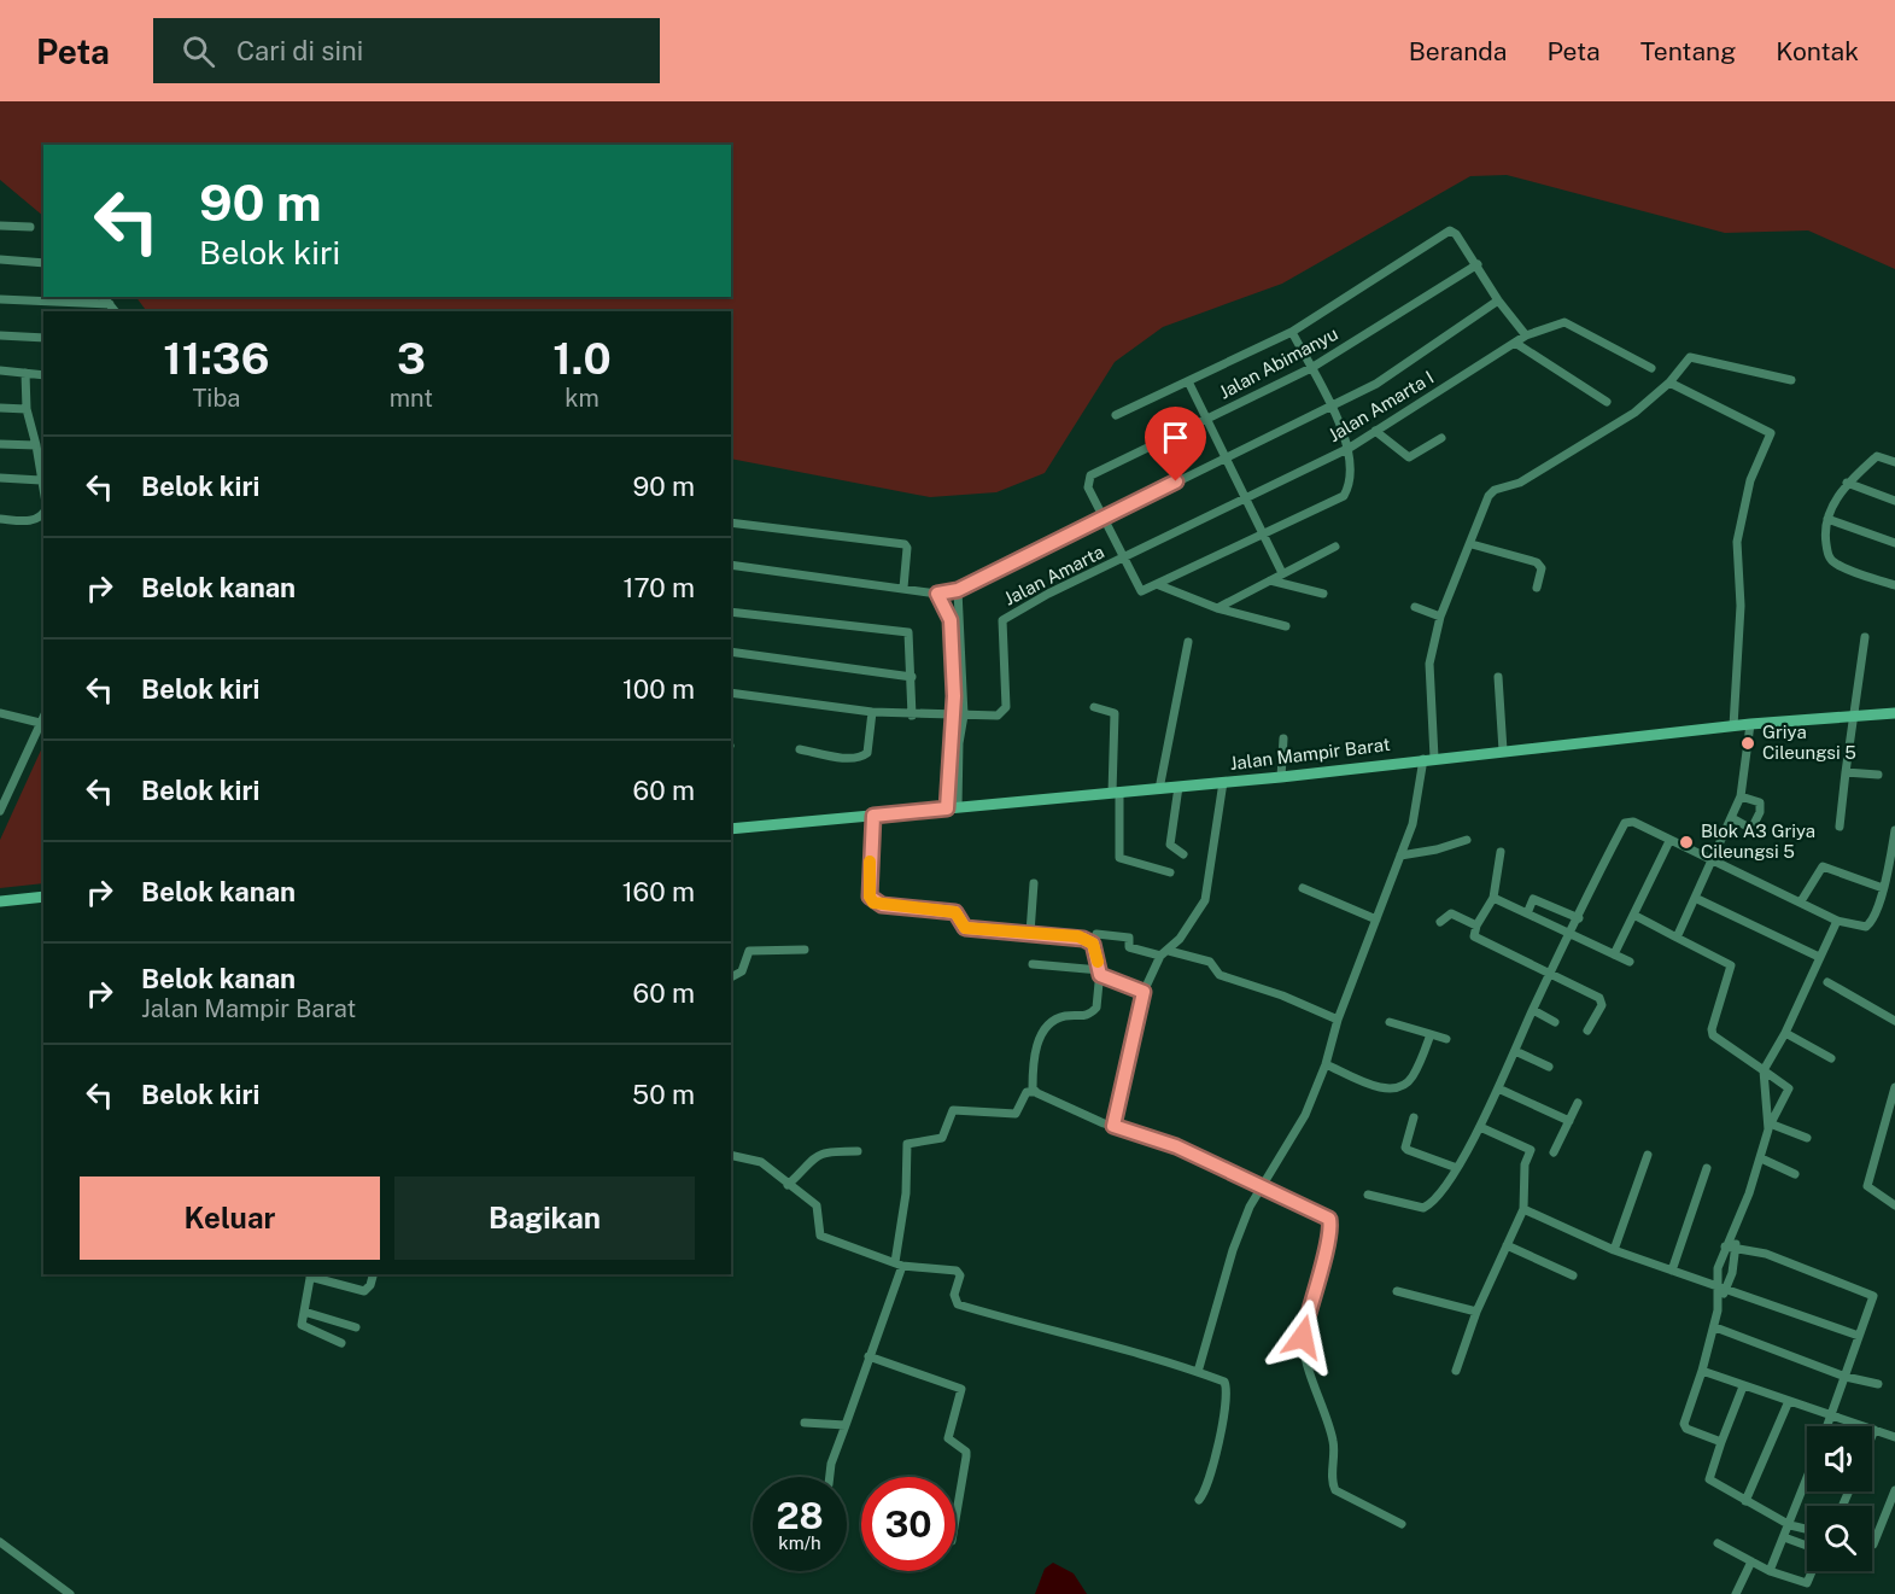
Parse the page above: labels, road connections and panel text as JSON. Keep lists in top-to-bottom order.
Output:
{
  "streets": {
    "street": [
      "Jalan Abimanyu",
      "Jalan Amarta I",
      "Jalan Amarta",
      "Jalan Mampir Barat"
    ]
  },
  "crossings": [
    ["Jalan Amarta I", "Jalan Amarta"]
  ],
  "places": ["Griya Cileungsi 5", "Blok A3 Griya Cileungsi 5"],
  "page": {
    "header": "Peta",
    "search": "Cari di sini",
    "nav": [
      "Beranda",
      "Peta",
      "Tentang",
      "Kontak"
    ],
    "turn": ["90 m", "Belok kiri"],
    "eta": [
      "11:36",
      "Tiba",
      "3",
      "mnt",
      "1.0",
      "km"
    ],
    "list": [
      {
        "name": "Belok kiri",
        "value": "90 m"
      },
      {
        "name": "Belok kanan",
        "value": "170 m"
      },
      {
        "name": "Belok kiri",
        "value": "100 m"
      },
      {
        "name": "Belok kiri",
        "value": "60 m"
      },
      {
        "name": "Belok kanan",
        "value": "160 m"
      },
      {
        "name": "Belok kanan",
        "note": "Jalan Mampir Barat",
        "value": "60 m"
      },
      {
        "name": "Belok kiri",
        "value": "50 m"
      }
    ],
    "buttons": ["Keluar", "Bagikan"],
    "speed": "28 km/h",
    "limit": "30"
  }
}
